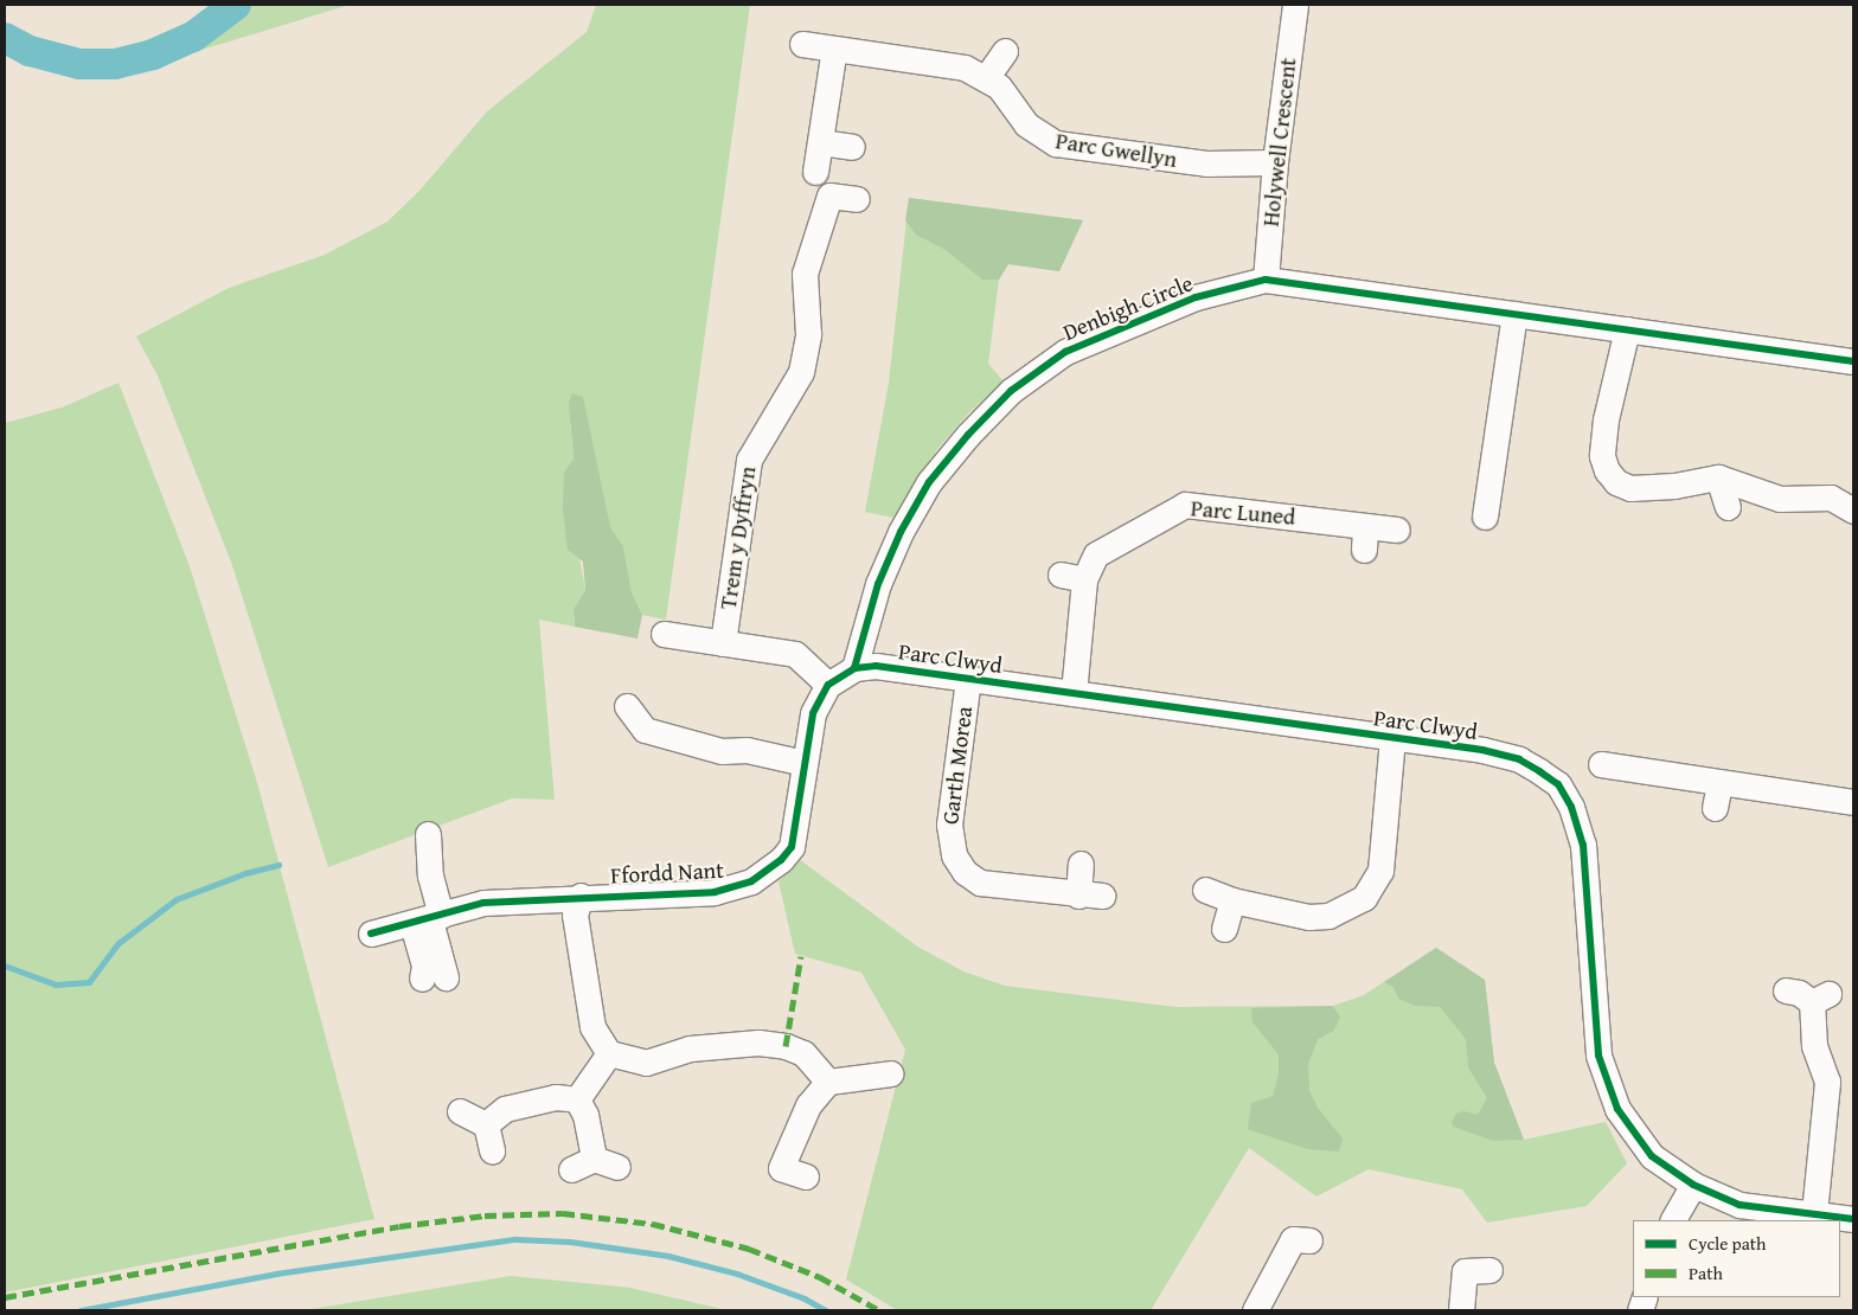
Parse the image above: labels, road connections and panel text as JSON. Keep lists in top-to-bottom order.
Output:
{
  "streets": {
    "street": [
      "Holywell Crescent",
      "Parc Gwellyn",
      "Denbigh Circle",
      "Parc Luned",
      "Trem y Dyffryn",
      "Parc Clwyd",
      "Garth Morea",
      "Ffordd Nant"
    ]
  },
  "crossings": [
    ["Holywell Crescent", "Parc Gwellyn"],
    ["Holywell Crescent", "Denbigh Circle"],
    ["Denbigh Circle", "Parc Clwyd"],
    ["Denbigh Circle", "Ffordd Nant"],
    ["Parc Luned", "Parc Clwyd"],
    ["Parc Clwyd", "Garth Morea"],
    ["Parc Clwyd", "Ffordd Nant"]
  ],
  "legend": ["Cycle path", "Path"]
}
